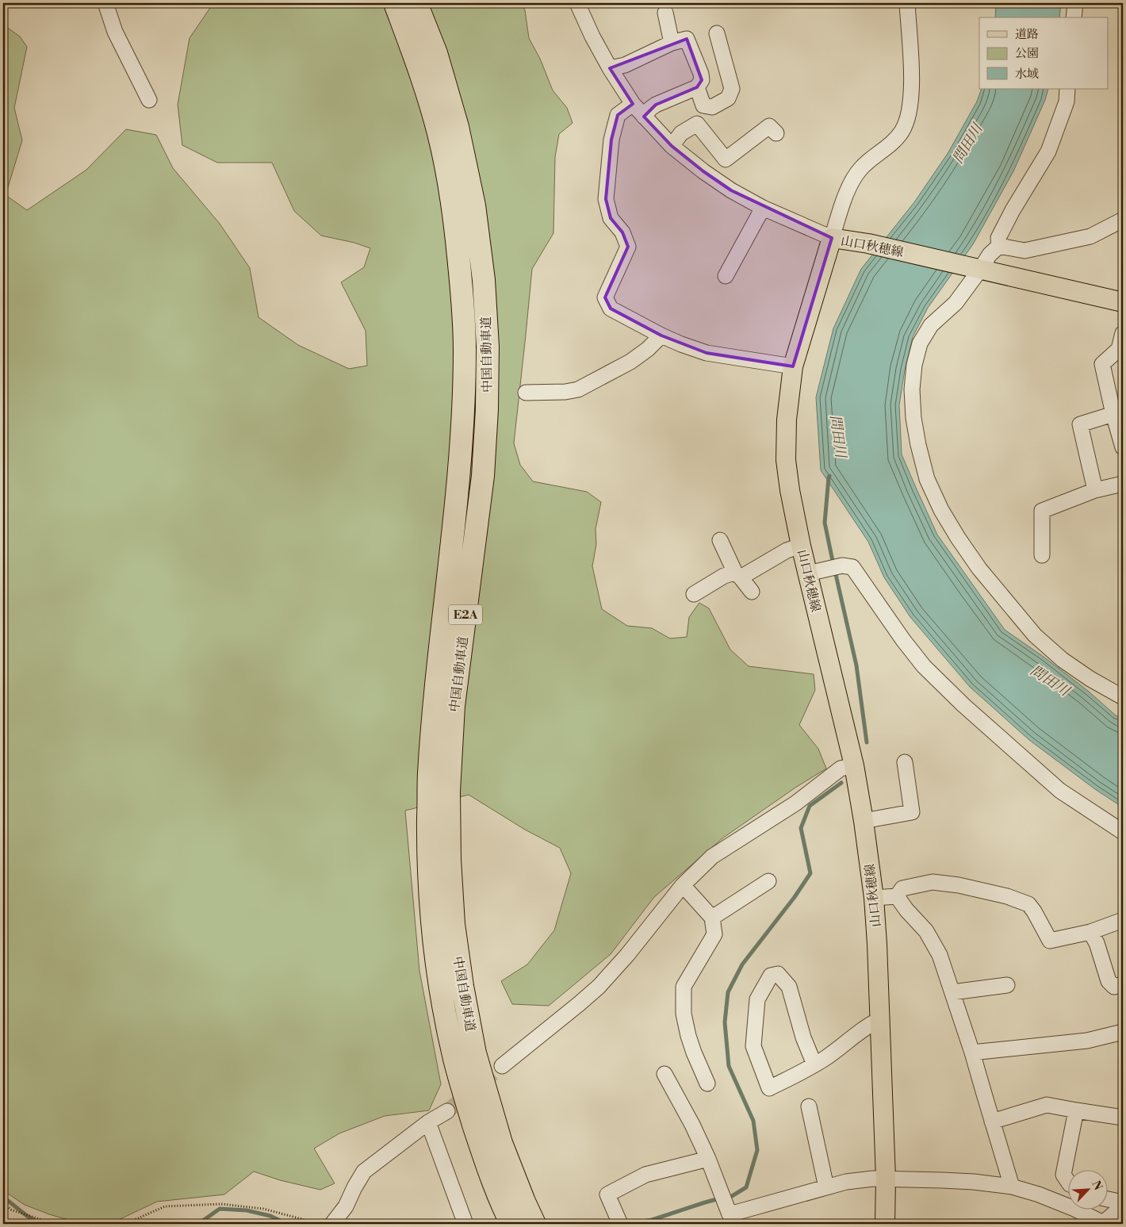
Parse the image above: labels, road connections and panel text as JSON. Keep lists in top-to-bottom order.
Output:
{
  "streets": {
    "highway": ["中国自動車道", "E2A"],
    "main road": ["山口秋穂線"]
  },
  "water": ["問田川"],
  "legend": ["道路", "公園", "水域"],
  "north": "top right"
}
